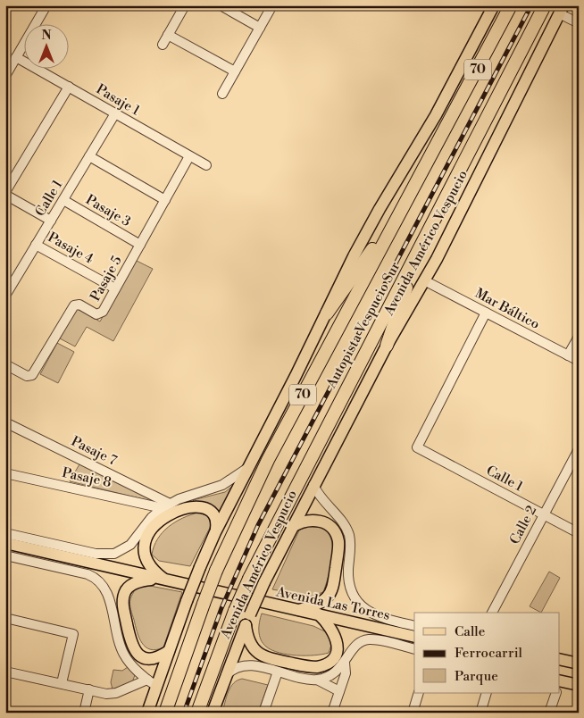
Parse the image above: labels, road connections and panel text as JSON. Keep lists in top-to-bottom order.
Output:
{
  "streets": {
    "highway": ["70", "Autopista Vespucio Sur"],
    "main road": ["Avenida Américo Vespucio", "Avenida Las Torres"],
    "street": [
      "Pasaje 1",
      "Calle 1",
      "Pasaje 3",
      "Pasaje 4",
      "Pasaje 5",
      "Mar Báltico",
      "Pasaje 7",
      "Pasaje 8",
      "Calle 2"
    ]
  },
  "crossings": [
    ["Pasaje 1", "Calle 1"],
    ["Pasaje 1", "Pasaje 5"],
    ["Calle 1", "Pasaje 3"],
    ["Calle 1", "Pasaje 4"],
    ["Calle 1", "Mar Báltico"],
    ["Calle 1", "Calle 2"],
    ["Pasaje 3", "Pasaje 5"],
    ["Avenida Américo Vespucio", "Mar Báltico"],
    ["Avenida Américo Vespucio", "Avenida Las Torres"],
    ["Pasaje 4", "Pasaje 5"],
    ["Pasaje 7", "Pasaje 8"]
  ],
  "legend": ["Calle", "Ferrocarril", "Parque"],
  "north": "top"
}
